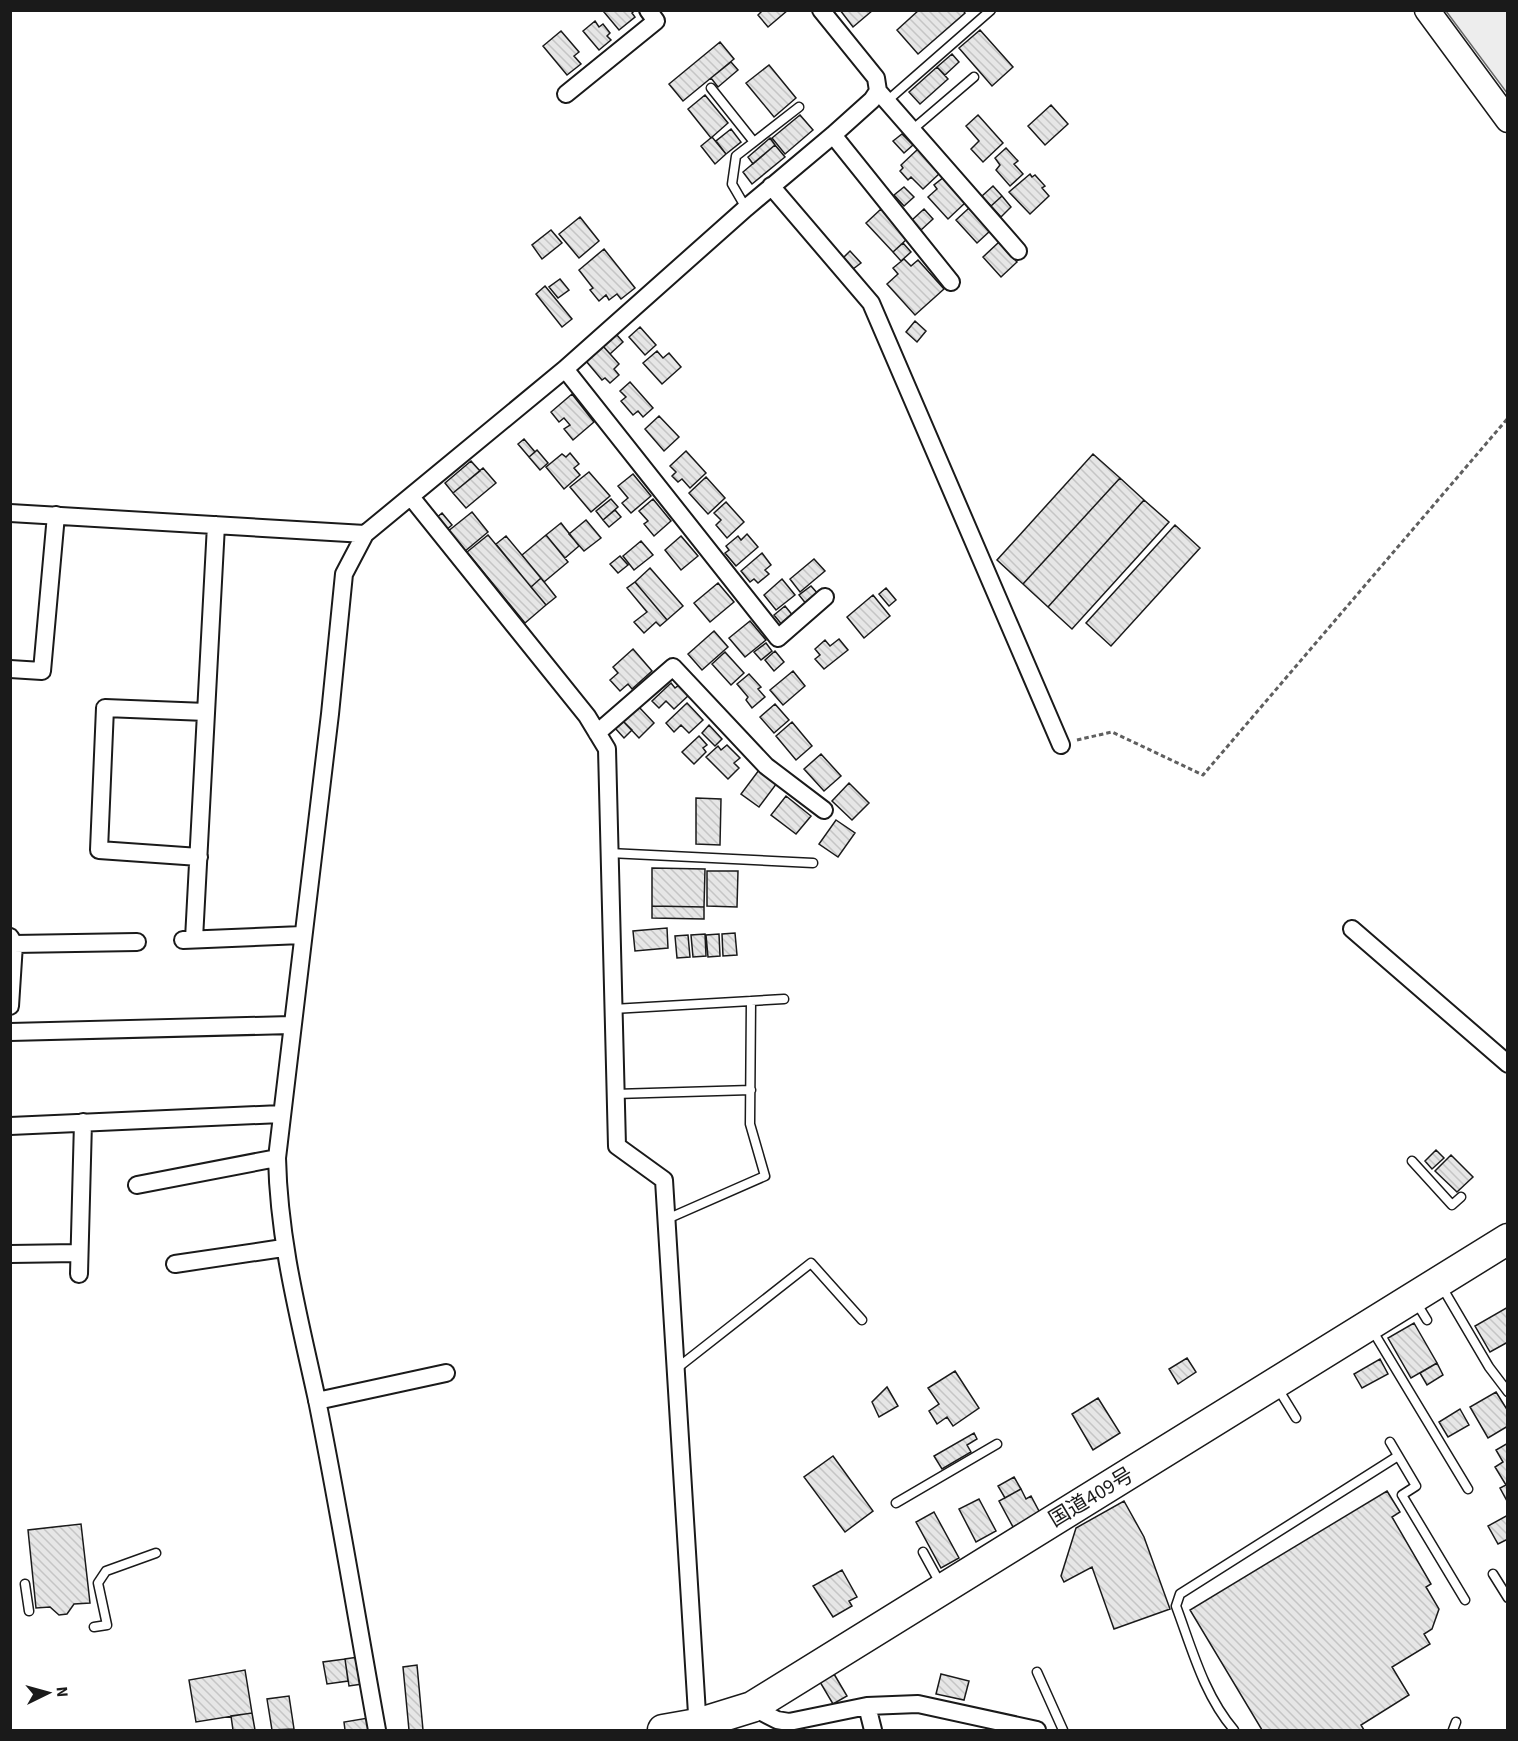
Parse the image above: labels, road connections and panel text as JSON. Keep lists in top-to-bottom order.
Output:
{
  "streets": {
    "highway": ["国道409号"]
  },
  "north": "right"
}
